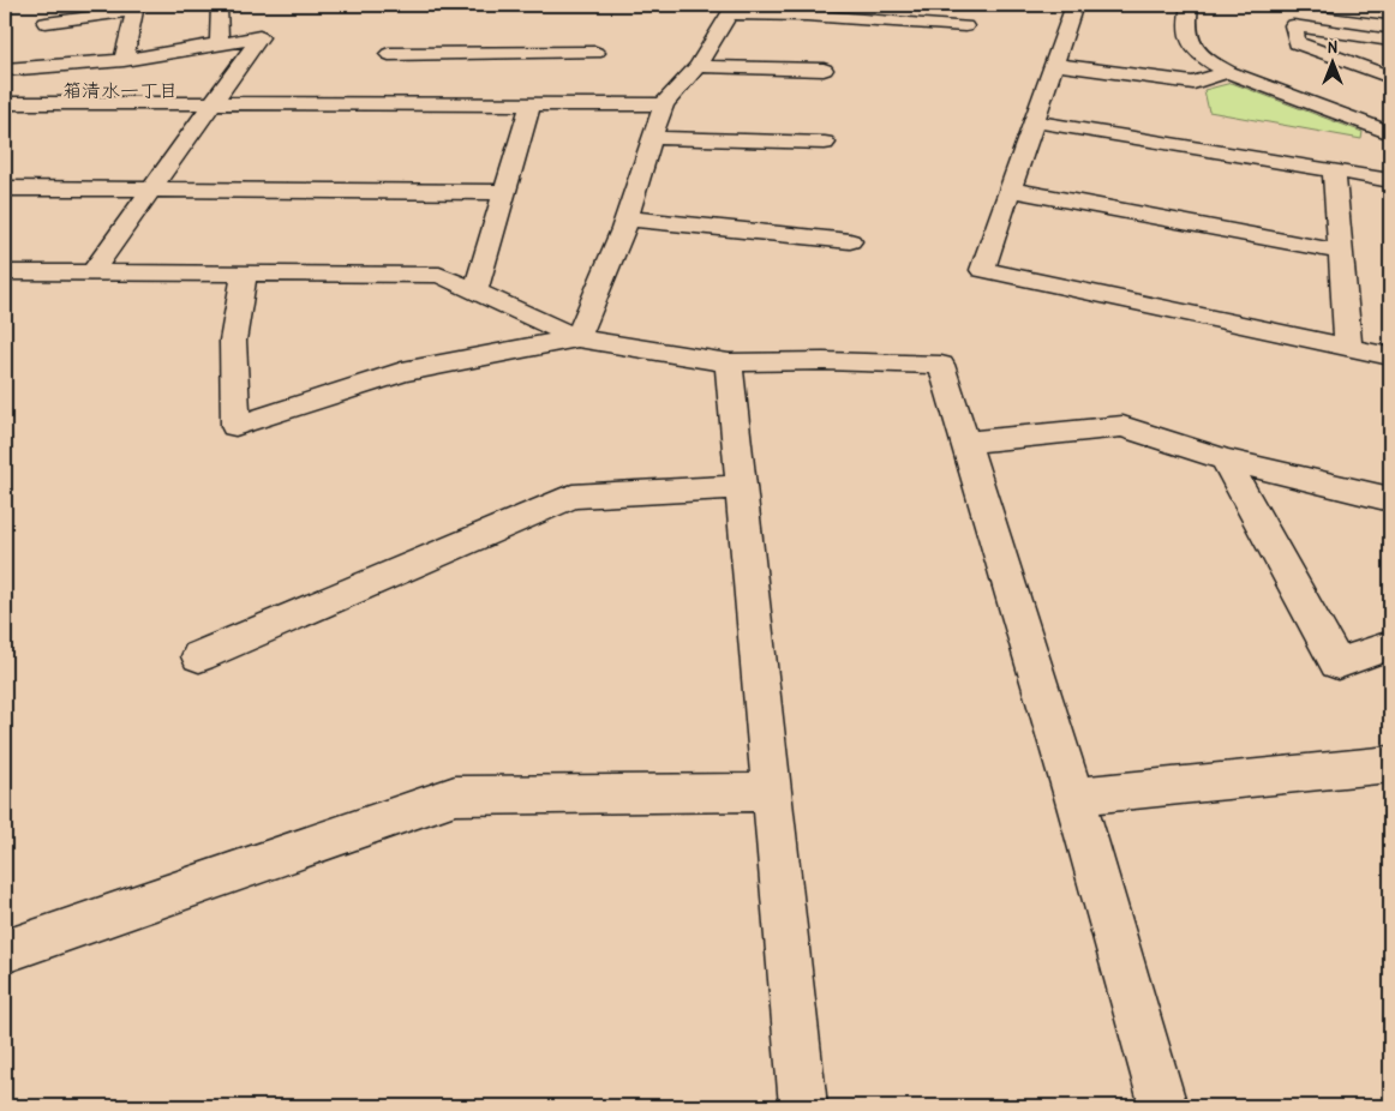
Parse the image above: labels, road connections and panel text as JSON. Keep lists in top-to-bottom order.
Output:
{
  "districts": ["箱清水一丁目"],
  "north": "top"
}
